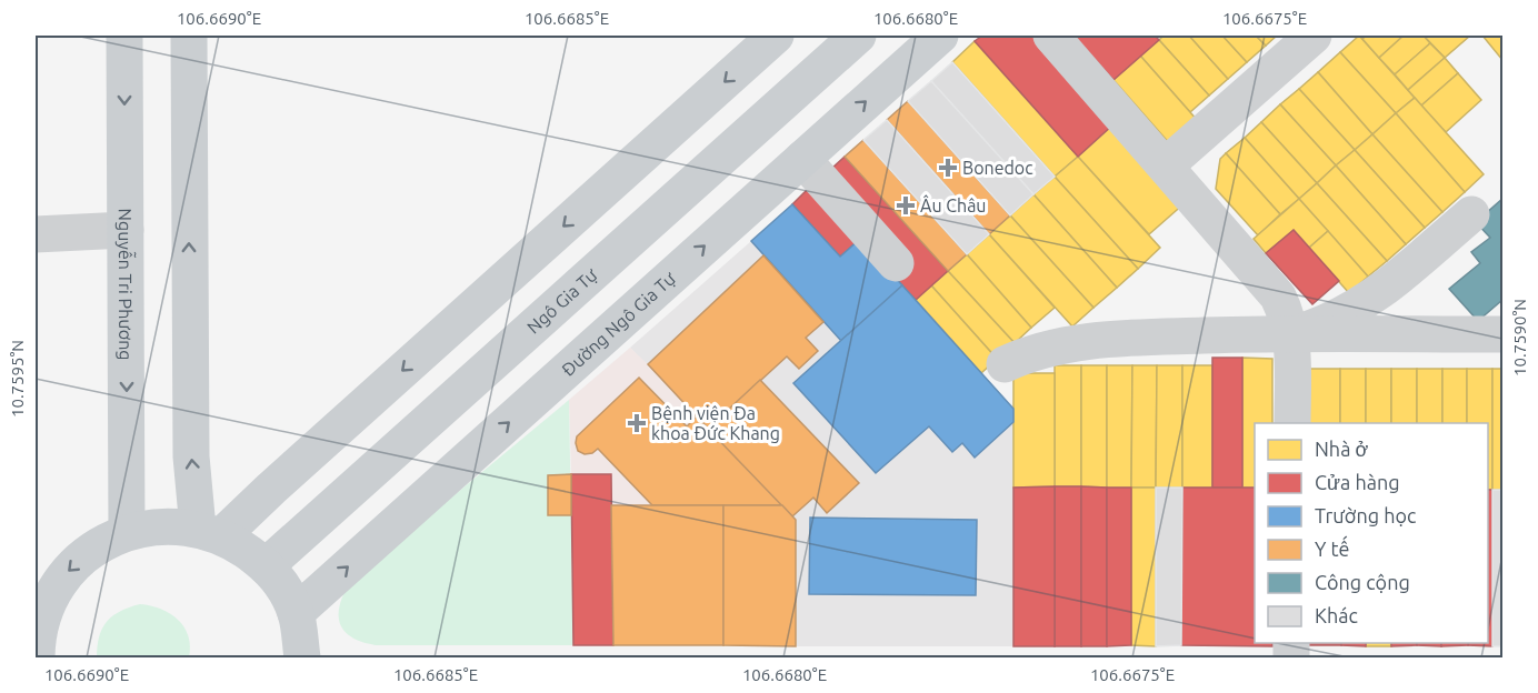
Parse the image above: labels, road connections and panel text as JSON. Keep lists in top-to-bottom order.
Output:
{
  "streets": {
    "main road": ["Nguyễn Tri Phương", "Ngô Gia Tự", "Đường Ngô Gia Tự"]
  },
  "places": {
    "health": ["Bonedoc", "Âu Châu", "Bệnh viện Đa khoa Đức Khang"]
  },
  "legend": [
    "Nhà ở",
    "Cửa hàng",
    "Trường học",
    "Y tế",
    "Công cộng",
    "Khác"
  ],
  "coordinates": [
    "106.6690°E",
    "106.6685°E",
    "106.6680°E",
    "106.6675°E",
    "10.7590°N",
    "10.7595°N"
  ]
}
